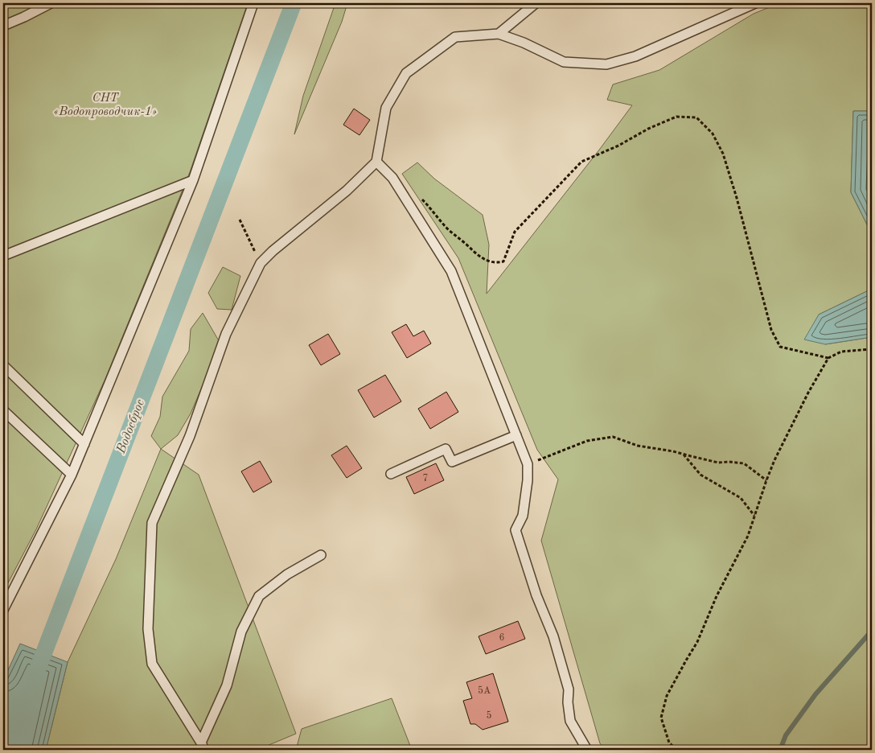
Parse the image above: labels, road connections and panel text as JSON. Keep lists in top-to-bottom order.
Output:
{
  "water": ["Водосброс"],
  "parks": ["СНТ «Водопроводчик-1»"],
  "house_numbers": [
    "7",
    "6",
    "5А",
    "5"
  ]
}
